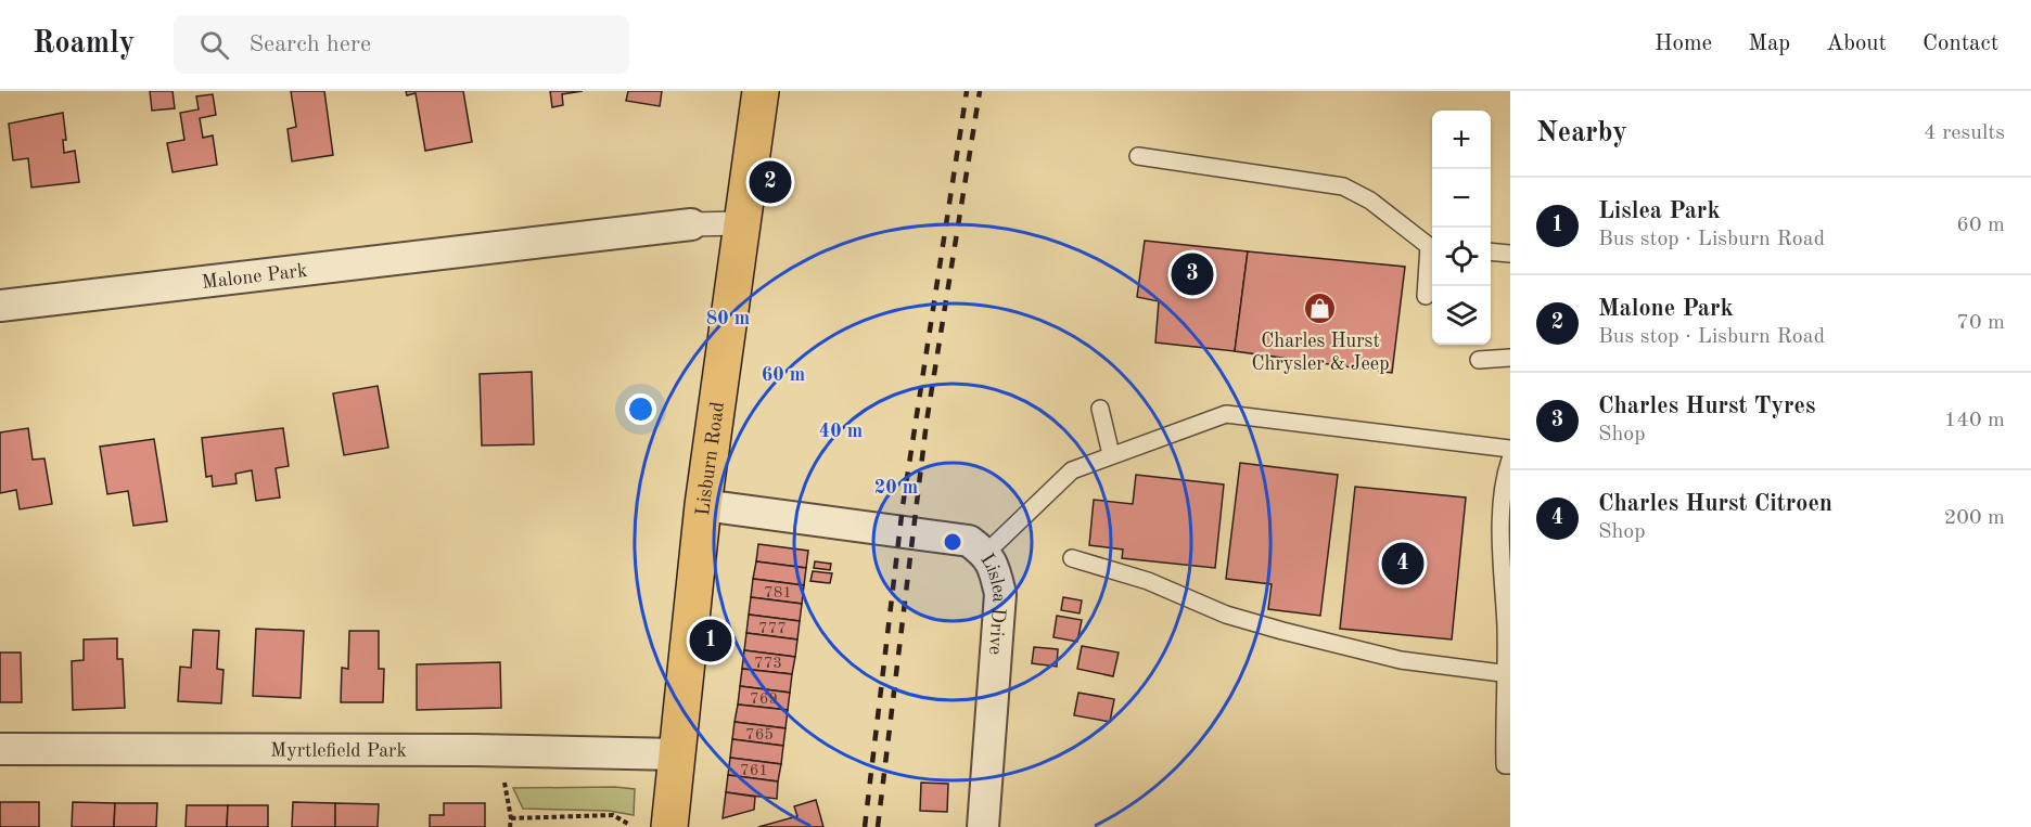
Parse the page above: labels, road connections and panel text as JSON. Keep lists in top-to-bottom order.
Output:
{
  "streets": {
    "main road": ["Lisburn Road"],
    "street": ["Malone Park", "Lislea Drive", "Myrtlefield Park"]
  },
  "crossings": [
    ["Malone Park", "Lisburn Road"],
    ["Lisburn Road", "Lislea Drive"],
    ["Lisburn Road", "Myrtlefield Park"]
  ],
  "places": {
    "shop": ["Charles Hurst Chrysler & Jeep"]
  },
  "house_numbers": [
    "781",
    "777",
    "773",
    "769",
    "765",
    "761"
  ],
  "page": {
    "header": "Roamly",
    "search": "Search here",
    "nav": [
      "Home",
      "Map",
      "About",
      "Contact"
    ],
    "heading": ["Nearby", "4 results"],
    "map_buttons": ["+", "−"],
    "pins": [
      "2",
      "3",
      "4",
      "1"
    ],
    "list": [
      {
        "mark": "1",
        "name": "Lislea Park",
        "note": "Bus stop · Lisburn Road",
        "value": "60 m"
      },
      {
        "mark": "2",
        "name": "Malone Park",
        "note": "Bus stop · Lisburn Road",
        "value": "70 m"
      },
      {
        "mark": "3",
        "name": "Charles Hurst Tyres",
        "note": "Shop",
        "value": "140 m"
      },
      {
        "mark": "4",
        "name": "Charles Hurst Citroen",
        "note": "Shop",
        "value": "200 m"
      }
    ]
  },
  "rings": [
    "80 m",
    "60 m",
    "40 m",
    "20 m"
  ]
}
